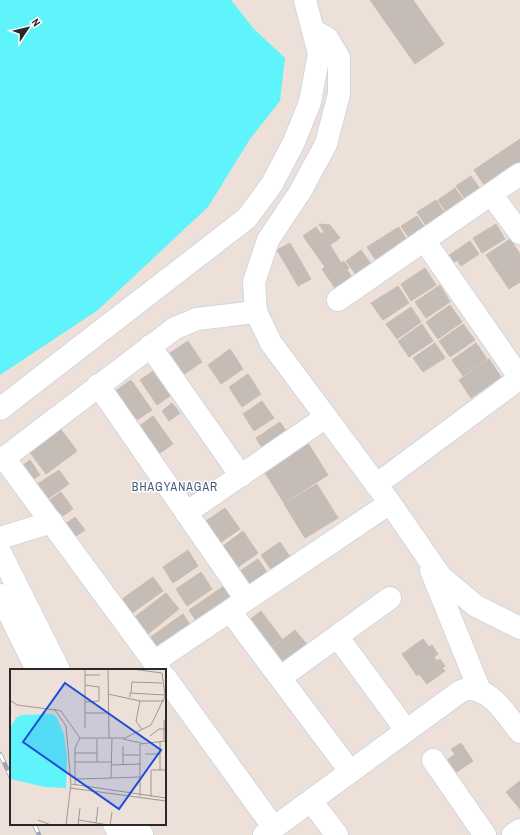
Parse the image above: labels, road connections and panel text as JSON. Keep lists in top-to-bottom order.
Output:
{
  "districts": ["BHAGYANAGAR"],
  "north": "top right"
}
